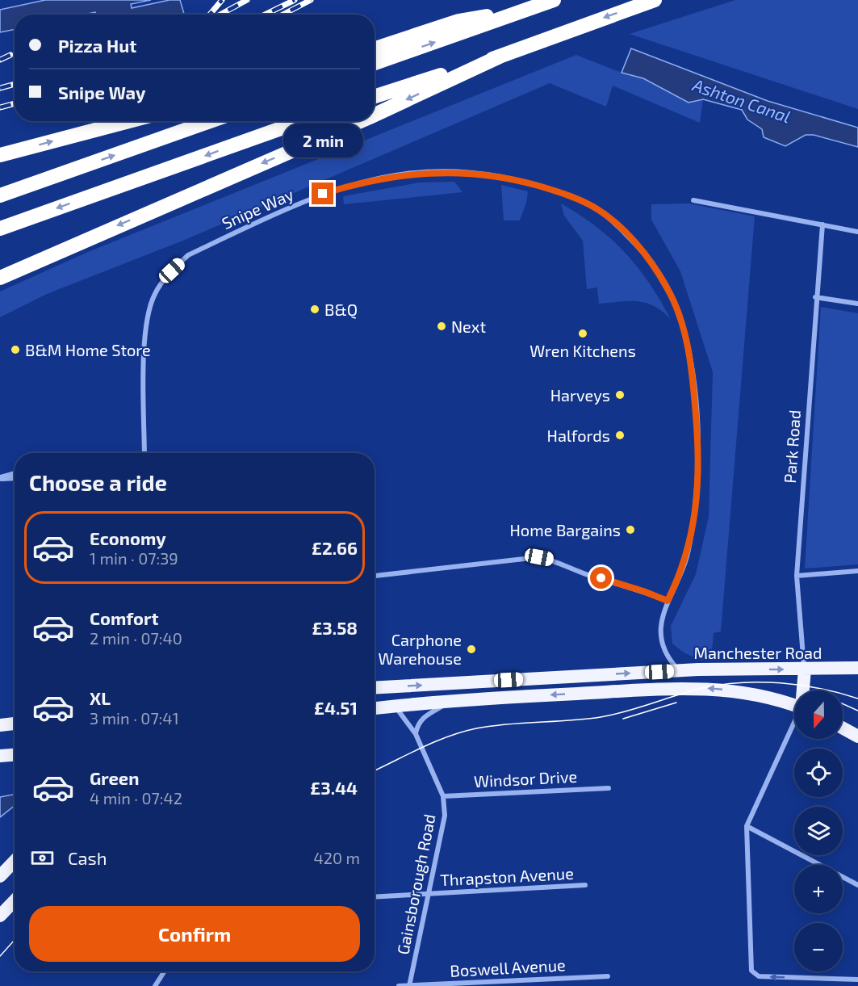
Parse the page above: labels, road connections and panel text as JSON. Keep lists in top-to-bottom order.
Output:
{
  "streets": {
    "highway": ["Manchester Road"],
    "street": [
      "Snipe Way",
      "Park Road",
      "Windsor Drive",
      "Thrapston Avenue",
      "Gainsborough Road",
      "Boswell Avenue"
    ]
  },
  "crossings": [
    ["Snipe Way", "Manchester Road"],
    ["Park Road", "Manchester Road"],
    ["Windsor Drive", "Gainsborough Road"],
    ["Thrapston Avenue", "Gainsborough Road"],
    ["Gainsborough Road", "Boswell Avenue"]
  ],
  "water": ["Ashton Canal"],
  "places": [
    "B&Q",
    "Next",
    "Wren Kitchens",
    "B&M Home Store",
    "Harveys",
    "Halfords",
    "Home Bargains",
    "Carphone Warehouse"
  ],
  "north": "bottom",
  "page": {
    "banner": ["Pizza Hut", "Snipe Way"],
    "bubble": "2 min",
    "heading": "Choose a ride",
    "list": [
      {
        "name": "Economy",
        "note": "1 min · 07:39",
        "value": "£2.66"
      },
      {
        "name": "Comfort",
        "note": "2 min · 07:40",
        "value": "£3.58"
      },
      {
        "name": "XL",
        "note": "3 min · 07:41",
        "value": "£4.51"
      },
      {
        "name": "Green",
        "note": "4 min · 07:42",
        "value": "£3.44"
      }
    ],
    "map_buttons": ["+", "−"],
    "pay": ["Cash", "420 m"],
    "buttons": "Confirm"
  }
}
